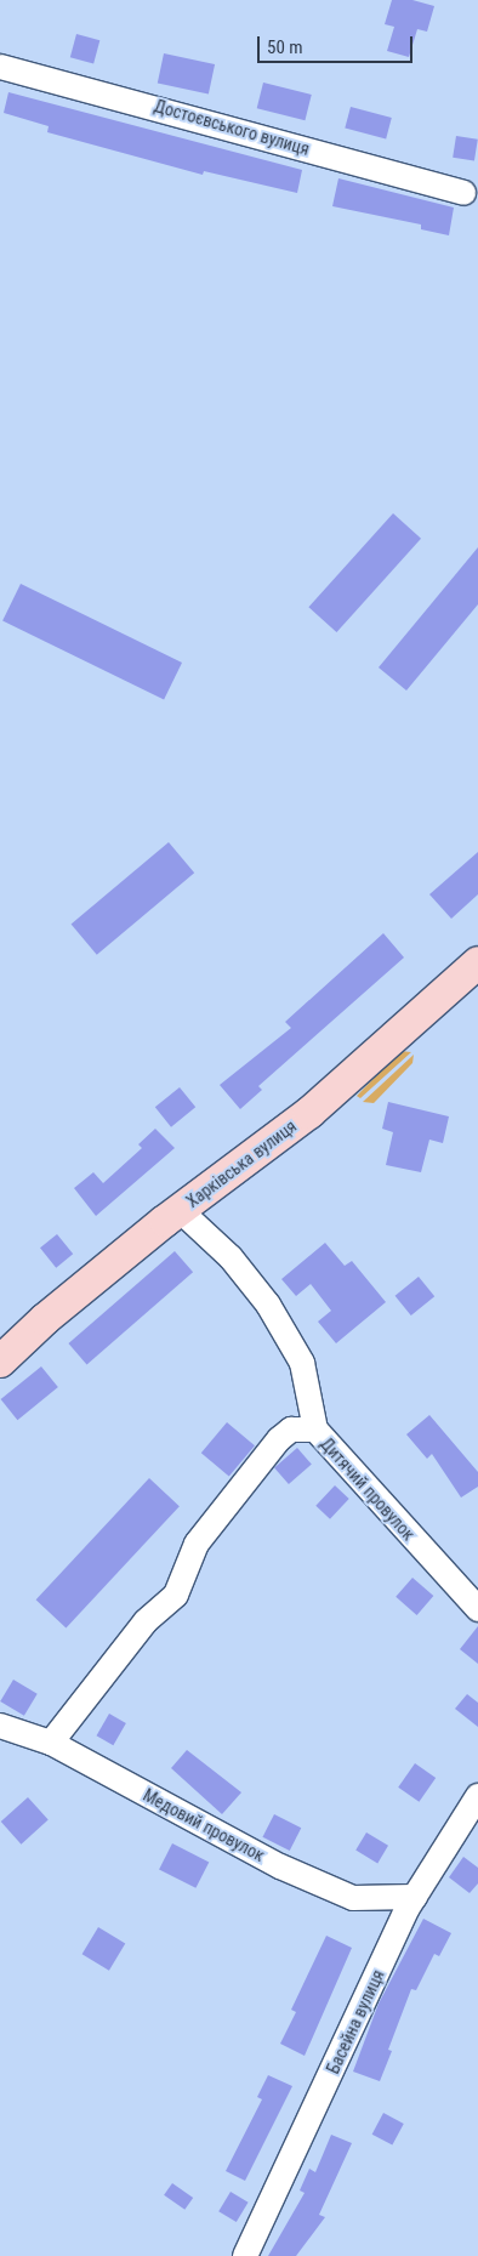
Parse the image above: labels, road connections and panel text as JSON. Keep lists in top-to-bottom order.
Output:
{
  "streets": {
    "main road": ["Харківська вулиця"],
    "street": [
      "Достоєвського вулиця",
      "Дитячий провулок",
      "Медовий провулок",
      "Басейна вулиця"
    ]
  },
  "crossings": [
    ["Харківська вулиця", "Дитячий провулок"],
    ["Медовий провулок", "Басейна вулиця"]
  ],
  "scale_bar": "50 m"
}
